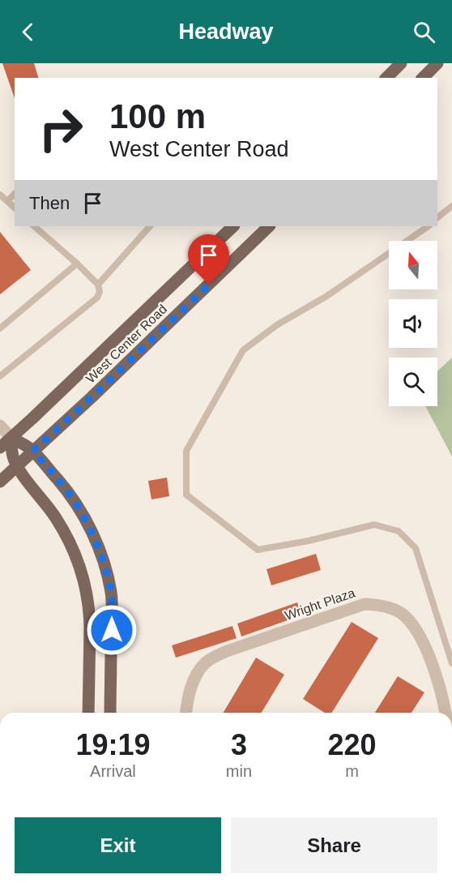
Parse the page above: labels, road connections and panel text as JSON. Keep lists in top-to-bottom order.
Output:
{
  "streets": {
    "main road": ["West Center Road"],
    "street": ["Wright Plaza"]
  },
  "north": "top",
  "page": {
    "header": "Headway",
    "turn": ["100 m", "West Center Road"],
    "then": "Then",
    "eta": [
      "19:19",
      "Arrival",
      "3",
      "min",
      "220",
      "m"
    ],
    "buttons": ["Exit", "Share"]
  }
}
